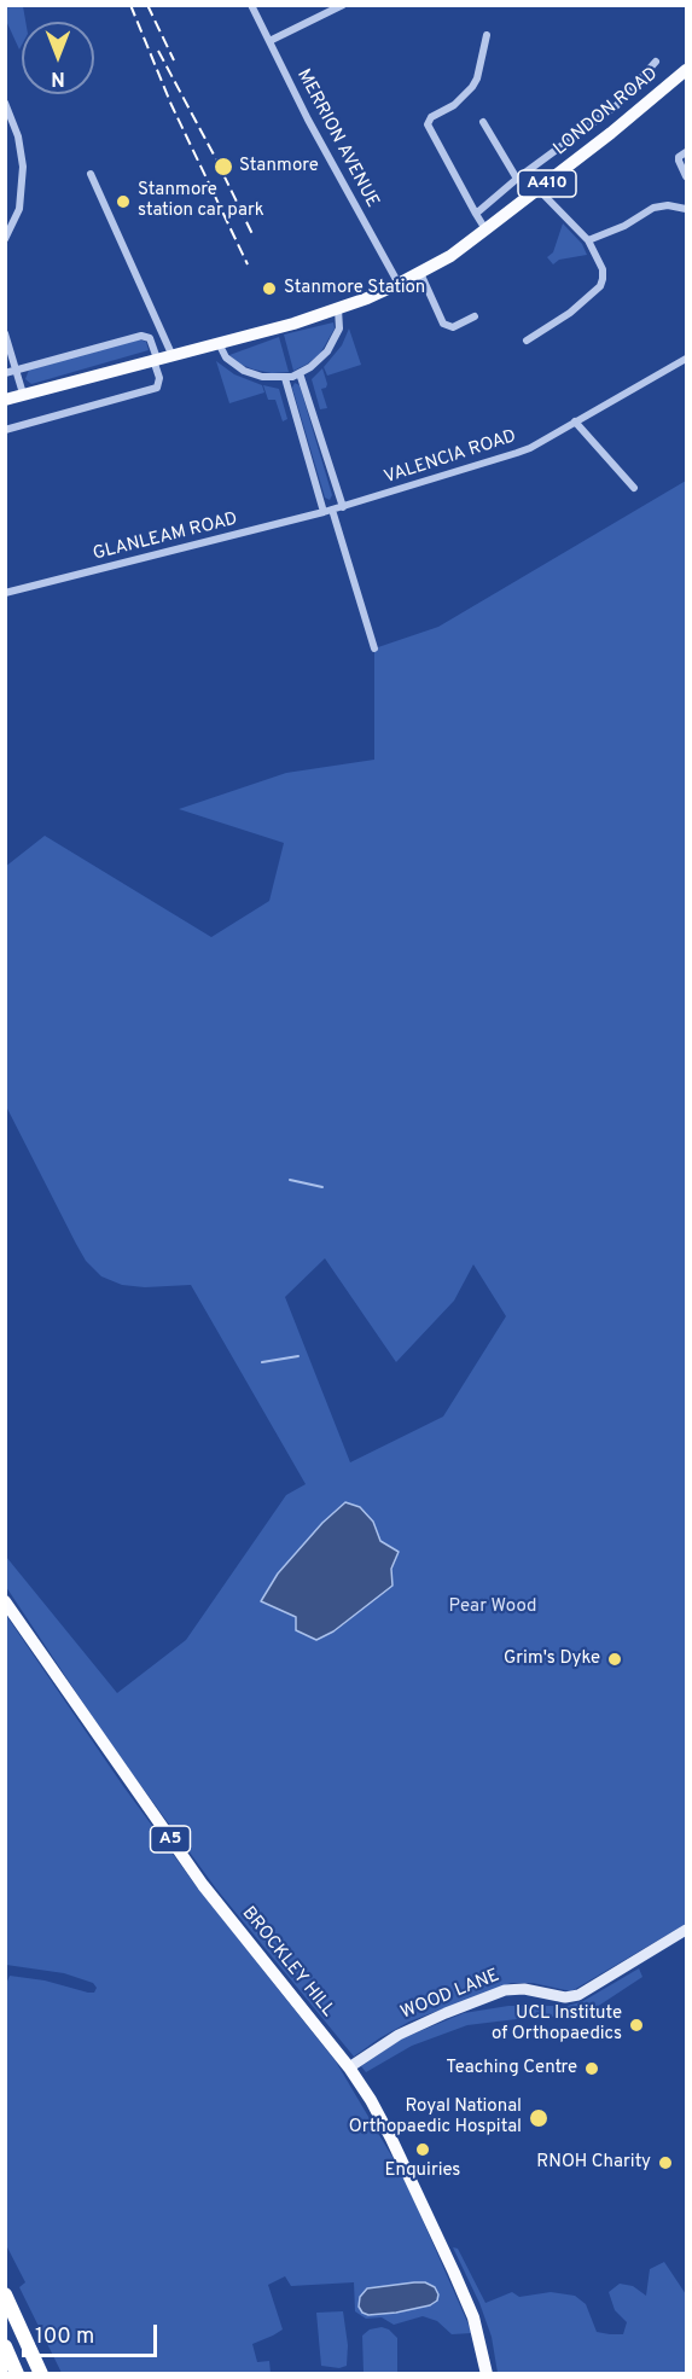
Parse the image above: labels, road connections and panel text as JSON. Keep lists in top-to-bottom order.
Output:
{
  "streets": {
    "main road": [
      "LONDON ROAD",
      "A410",
      "A5",
      "BROCKLEY HILL"
    ],
    "street": [
      "MERRION AVENUE",
      "VALENCIA ROAD",
      "GLANLEAM ROAD",
      "WOOD LANE"
    ]
  },
  "crossings": [
    ["LONDON ROAD", "MERRION AVENUE"],
    ["VALENCIA ROAD", "GLANLEAM ROAD"],
    ["BROCKLEY HILL", "WOOD LANE"]
  ],
  "parks": ["Pear Wood"],
  "places": [
    "Stanmore",
    "Stanmore station car park",
    "Stanmore Station",
    "Grim's Dyke",
    "UCL Institute of Orthopaedics",
    "Teaching Centre",
    "Royal National Orthopaedic Hospital",
    "Enquiries",
    "RNOH Charity"
  ],
  "scale_bar": "100 m",
  "north": "bottom"
}
